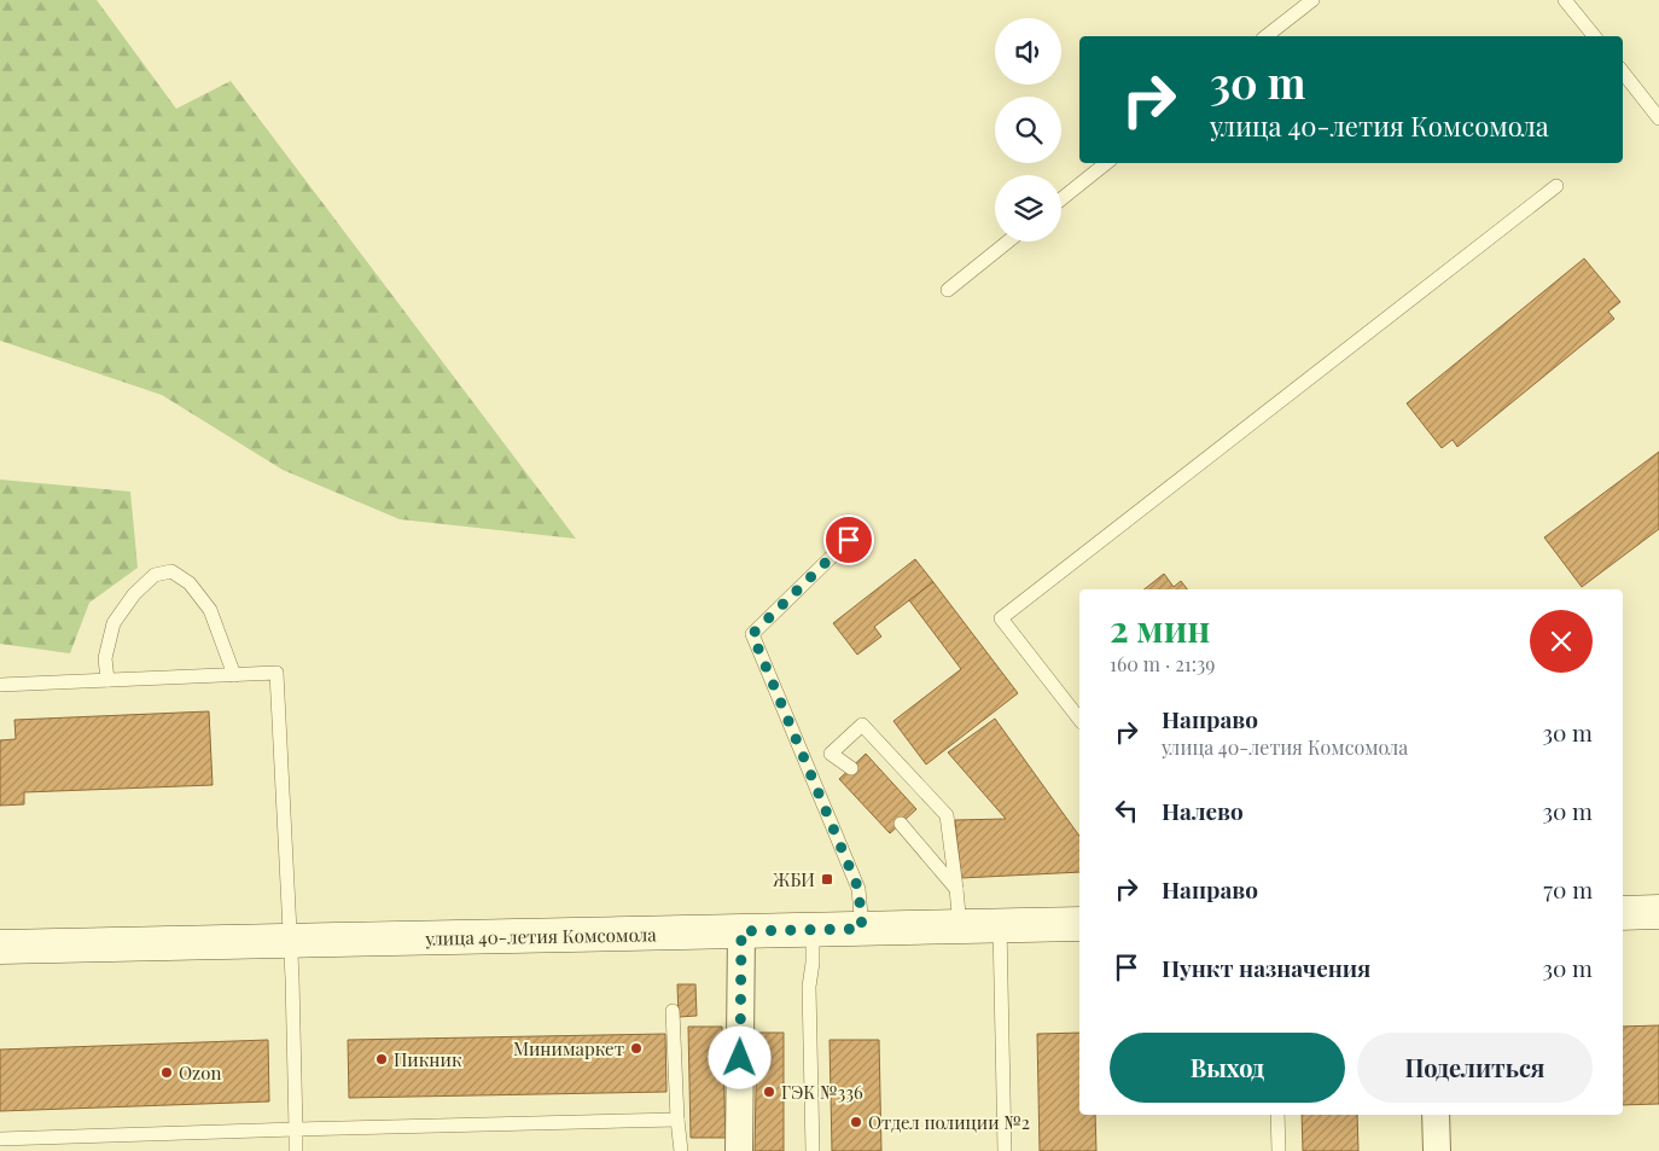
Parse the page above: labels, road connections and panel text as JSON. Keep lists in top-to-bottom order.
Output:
{
  "streets": {
    "main road": ["улица 40-летия Комсомола"]
  },
  "places": {
    "transit": ["ЖБИ"],
    "other": [
      "Минимаркет",
      "Пикник",
      "Ozon",
      "ГЭК №336",
      "Отдел полиции №2"
    ]
  },
  "page": {
    "turn": ["30 m", "улица 40-летия Комсомола"],
    "heading": ["2 мин", "160 m · 21:39"],
    "list": [
      {
        "name": "Направо",
        "note": "улица 40-летия Комсомола",
        "value": "30 m"
      },
      {
        "name": "Налево",
        "value": "30 m"
      },
      {
        "name": "Направо",
        "value": "70 m"
      },
      {
        "name": "Пункт назначения",
        "value": "30 m"
      }
    ],
    "buttons": ["Выход", "Поделиться"]
  }
}
